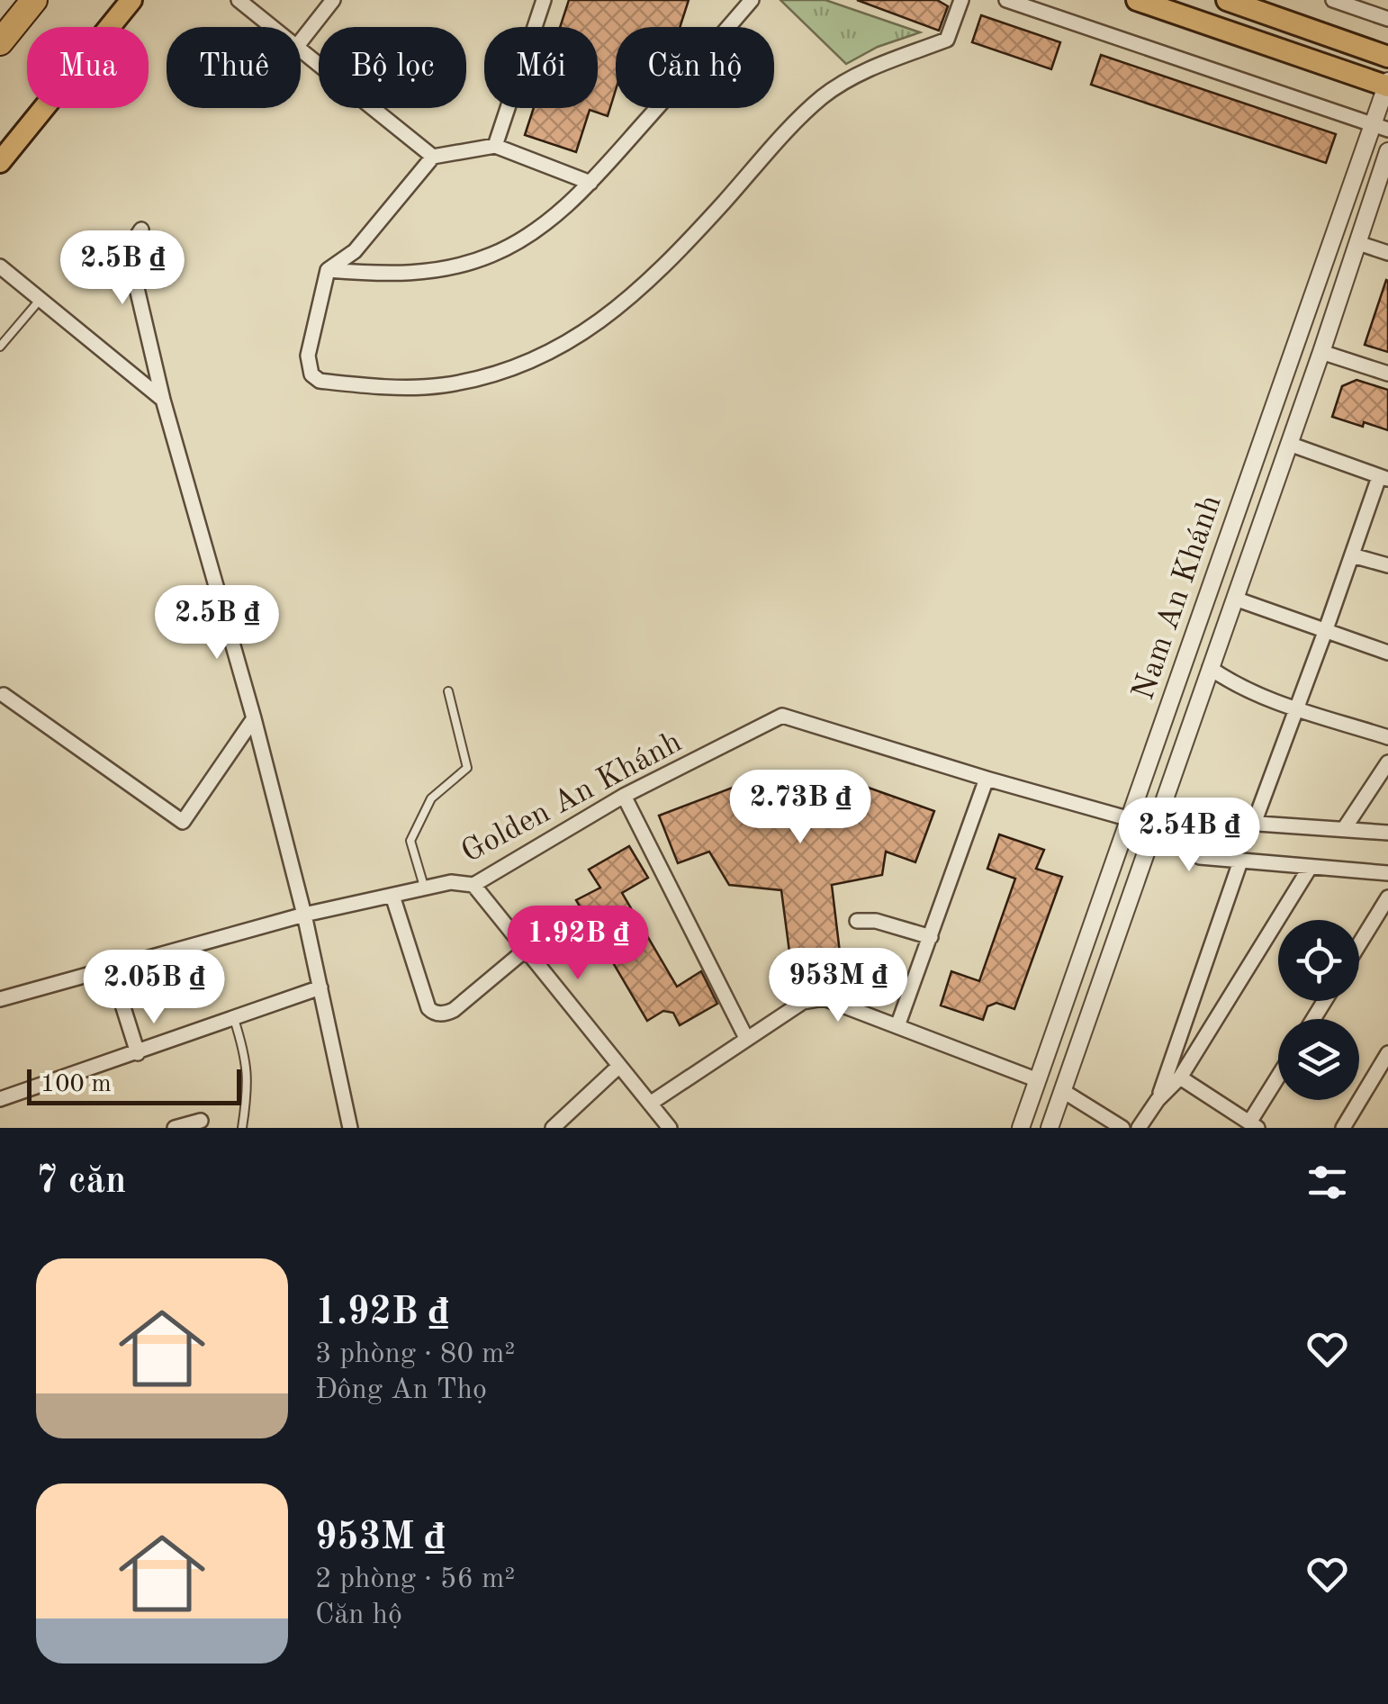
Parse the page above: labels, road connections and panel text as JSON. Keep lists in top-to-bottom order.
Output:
{
  "streets": {
    "street": ["Nam An Khánh", "Golden An Khánh"]
  },
  "crossings": [
    ["Nam An Khánh", "Golden An Khánh"]
  ],
  "scale_bar": "100 m",
  "page": {
    "chip": [
      "Mua",
      "Thuê",
      "Bộ lọc",
      "Mới",
      "Căn hộ"
    ],
    "price": [
      "2.5B ₫",
      "2.5B ₫",
      "2.73B ₫",
      "2.54B ₫",
      "1.92B ₫",
      "953M ₫",
      "2.05B ₫"
    ],
    "scale": "100 m",
    "heading": "7 căn",
    "list": [
      {
        "name": "1.92B ₫",
        "note": "3 phòng · 80 m² · Đông An Thọ"
      },
      {
        "name": "953M ₫",
        "note": "2 phòng · 56 m² · Căn hộ"
      }
    ]
  }
}
